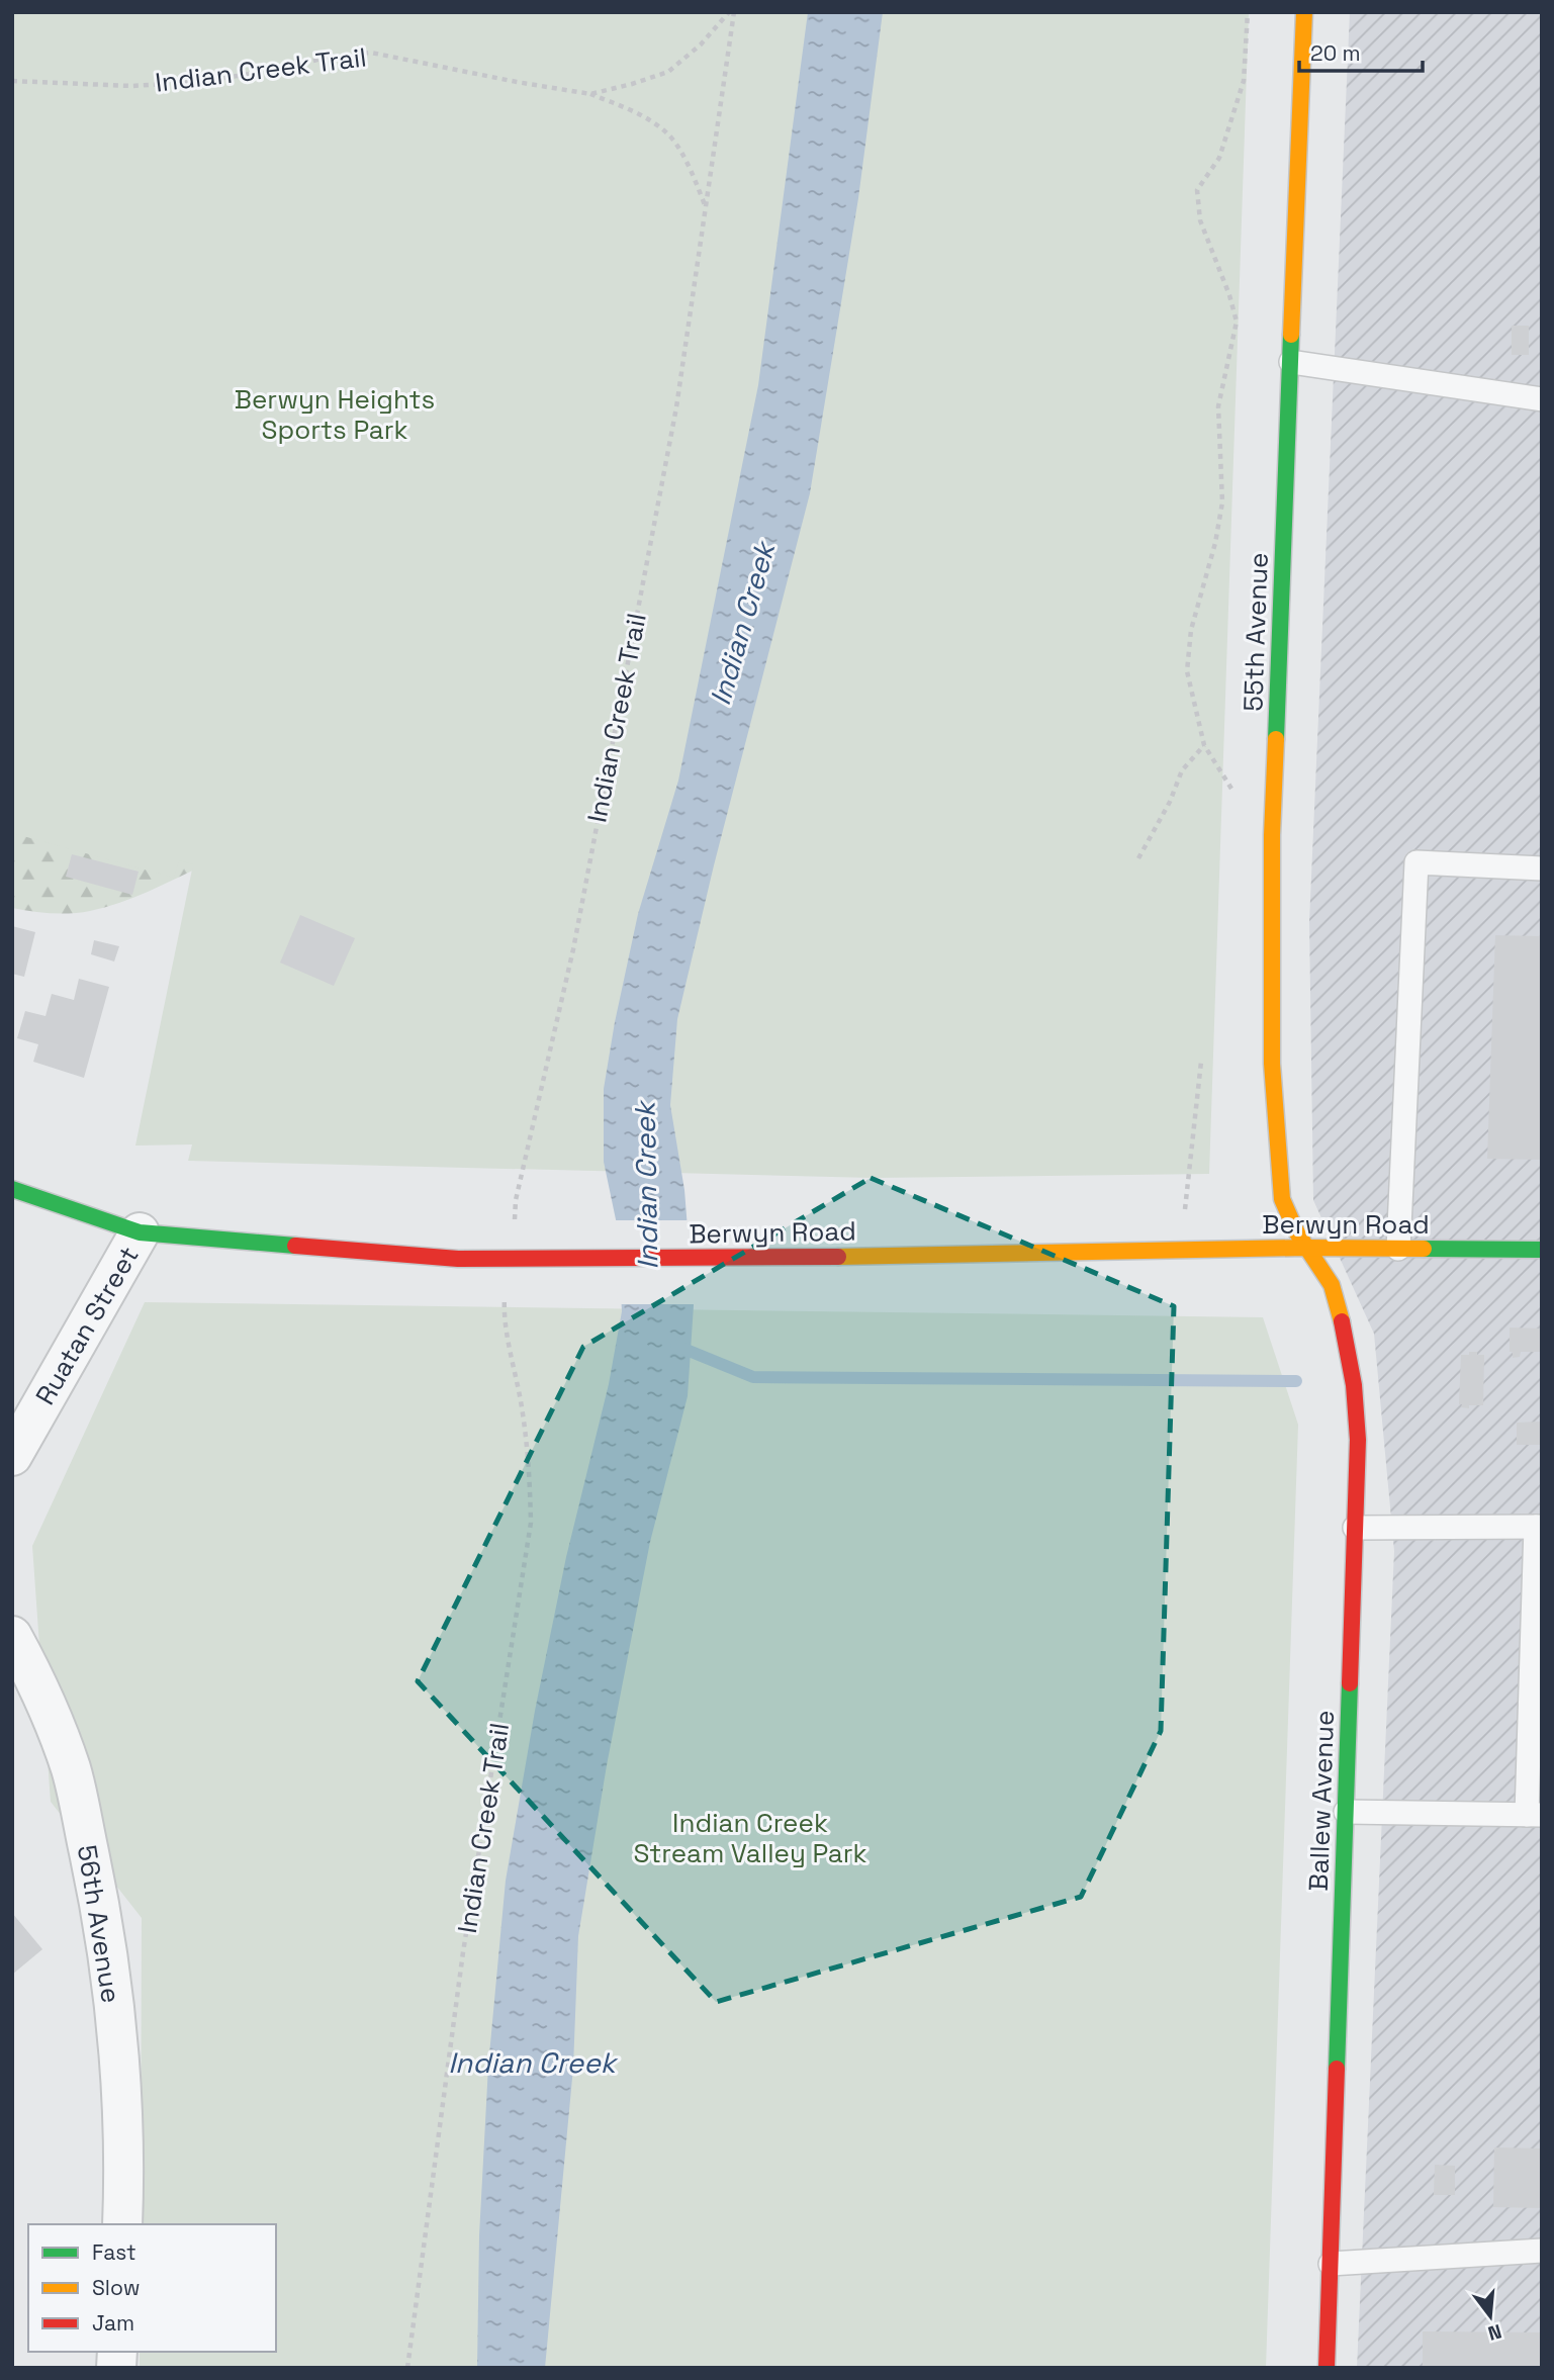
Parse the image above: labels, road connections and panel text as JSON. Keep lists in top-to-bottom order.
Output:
{
  "streets": {
    "street": [
      "55th Avenue",
      "Berwyn Road",
      "Ruatan Street",
      "Ballew Avenue",
      "56th Avenue"
    ],
    "path": ["Indian Creek Trail"]
  },
  "crossings": [
    ["55th Avenue", "Berwyn Road"],
    ["55th Avenue", "Ballew Avenue"],
    ["Berwyn Road", "Ruatan Street"],
    ["Berwyn Road", "Ballew Avenue"]
  ],
  "water": ["Indian Creek"],
  "parks": ["Berwyn Heights Sports Park", "Indian Creek Stream Valley Park"],
  "legend": ["Fast", "Slow", "Jam"],
  "scale_bar": "20 m",
  "north": "bottom"
}
